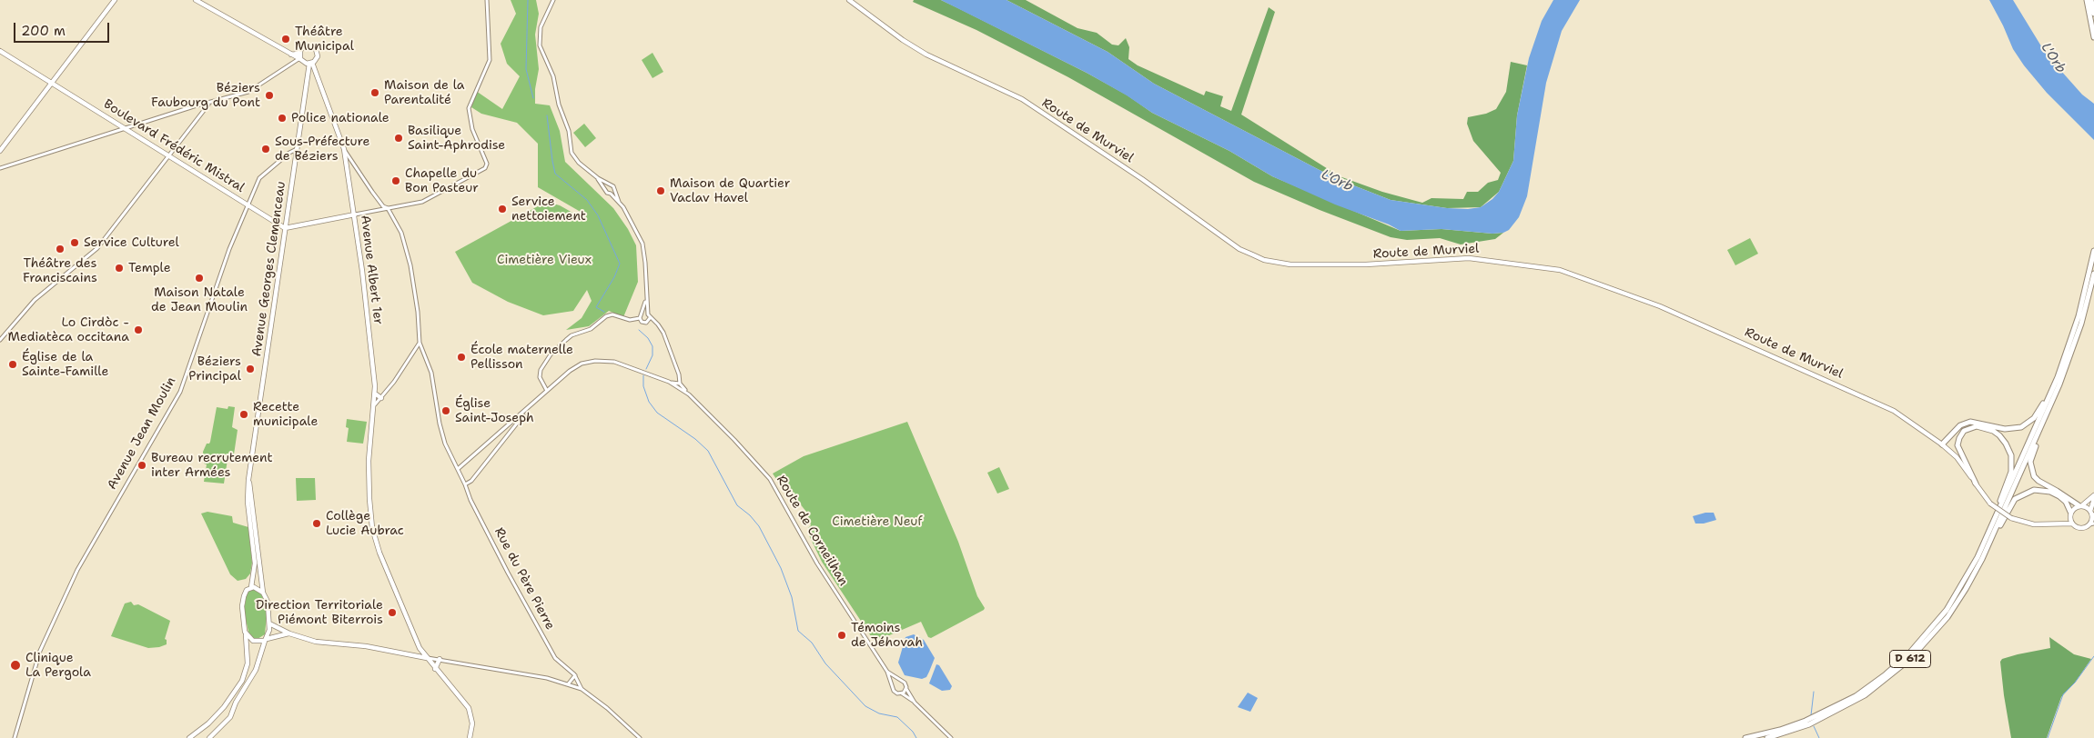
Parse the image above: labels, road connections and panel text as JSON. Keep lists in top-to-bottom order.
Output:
{
  "streets": {
    "highway": ["D 612"],
    "main road": [
      "Route de Murviel",
      "Boulevard Frédéric Mistral",
      "Avenue Georges Clemenceau",
      "Avenue Albert 1er"
    ],
    "street": ["Avenue Jean Moulin", "Route de Corneilhan", "Rue du Père Pierre"]
  },
  "crossings": [
    ["Boulevard Frédéric Mistral", "Avenue Georges Clemenceau"],
    ["Boulevard Frédéric Mistral", "Avenue Jean Moulin"],
    ["Avenue Georges Clemenceau", "Avenue Albert 1er"],
    ["Avenue Georges Clemenceau", "Avenue Jean Moulin"],
    ["Route de Corneilhan", "Rue du Père Pierre"]
  ],
  "water": ["L'Orb"],
  "parks": ["Cimetière Vieux", "Cimetière Neuf"],
  "places": [
    "Théâtre Municipal",
    "Maison de la Parentalité",
    "Béziers Faubourg du Pont",
    "Police nationale",
    "Basilique Saint-Aphrodise",
    "Sous-Préfecture de Béziers",
    "Chapelle du Bon Pasteur",
    "Maison de Quartier Vaclav Havel",
    "Service nettoiement",
    "Service Culturel",
    "Théâtre des Franciscains",
    "Temple",
    "Maison Natale de Jean Moulin",
    "Lo Cirdòc - Mediatèca occitana",
    "École maternelle Pellisson",
    "Église de la Sainte-Famille",
    "Béziers Principal",
    "Église Saint-Joseph",
    "Recette municipale",
    "Bureau recrutement inter Armées",
    "Collège Lucie Aubrac",
    "Direction Territoriale Piémont Biterrois",
    "Témoins de Jéhovah",
    "Clinique La Pergola"
  ],
  "scale_bar": "200 m"
}
